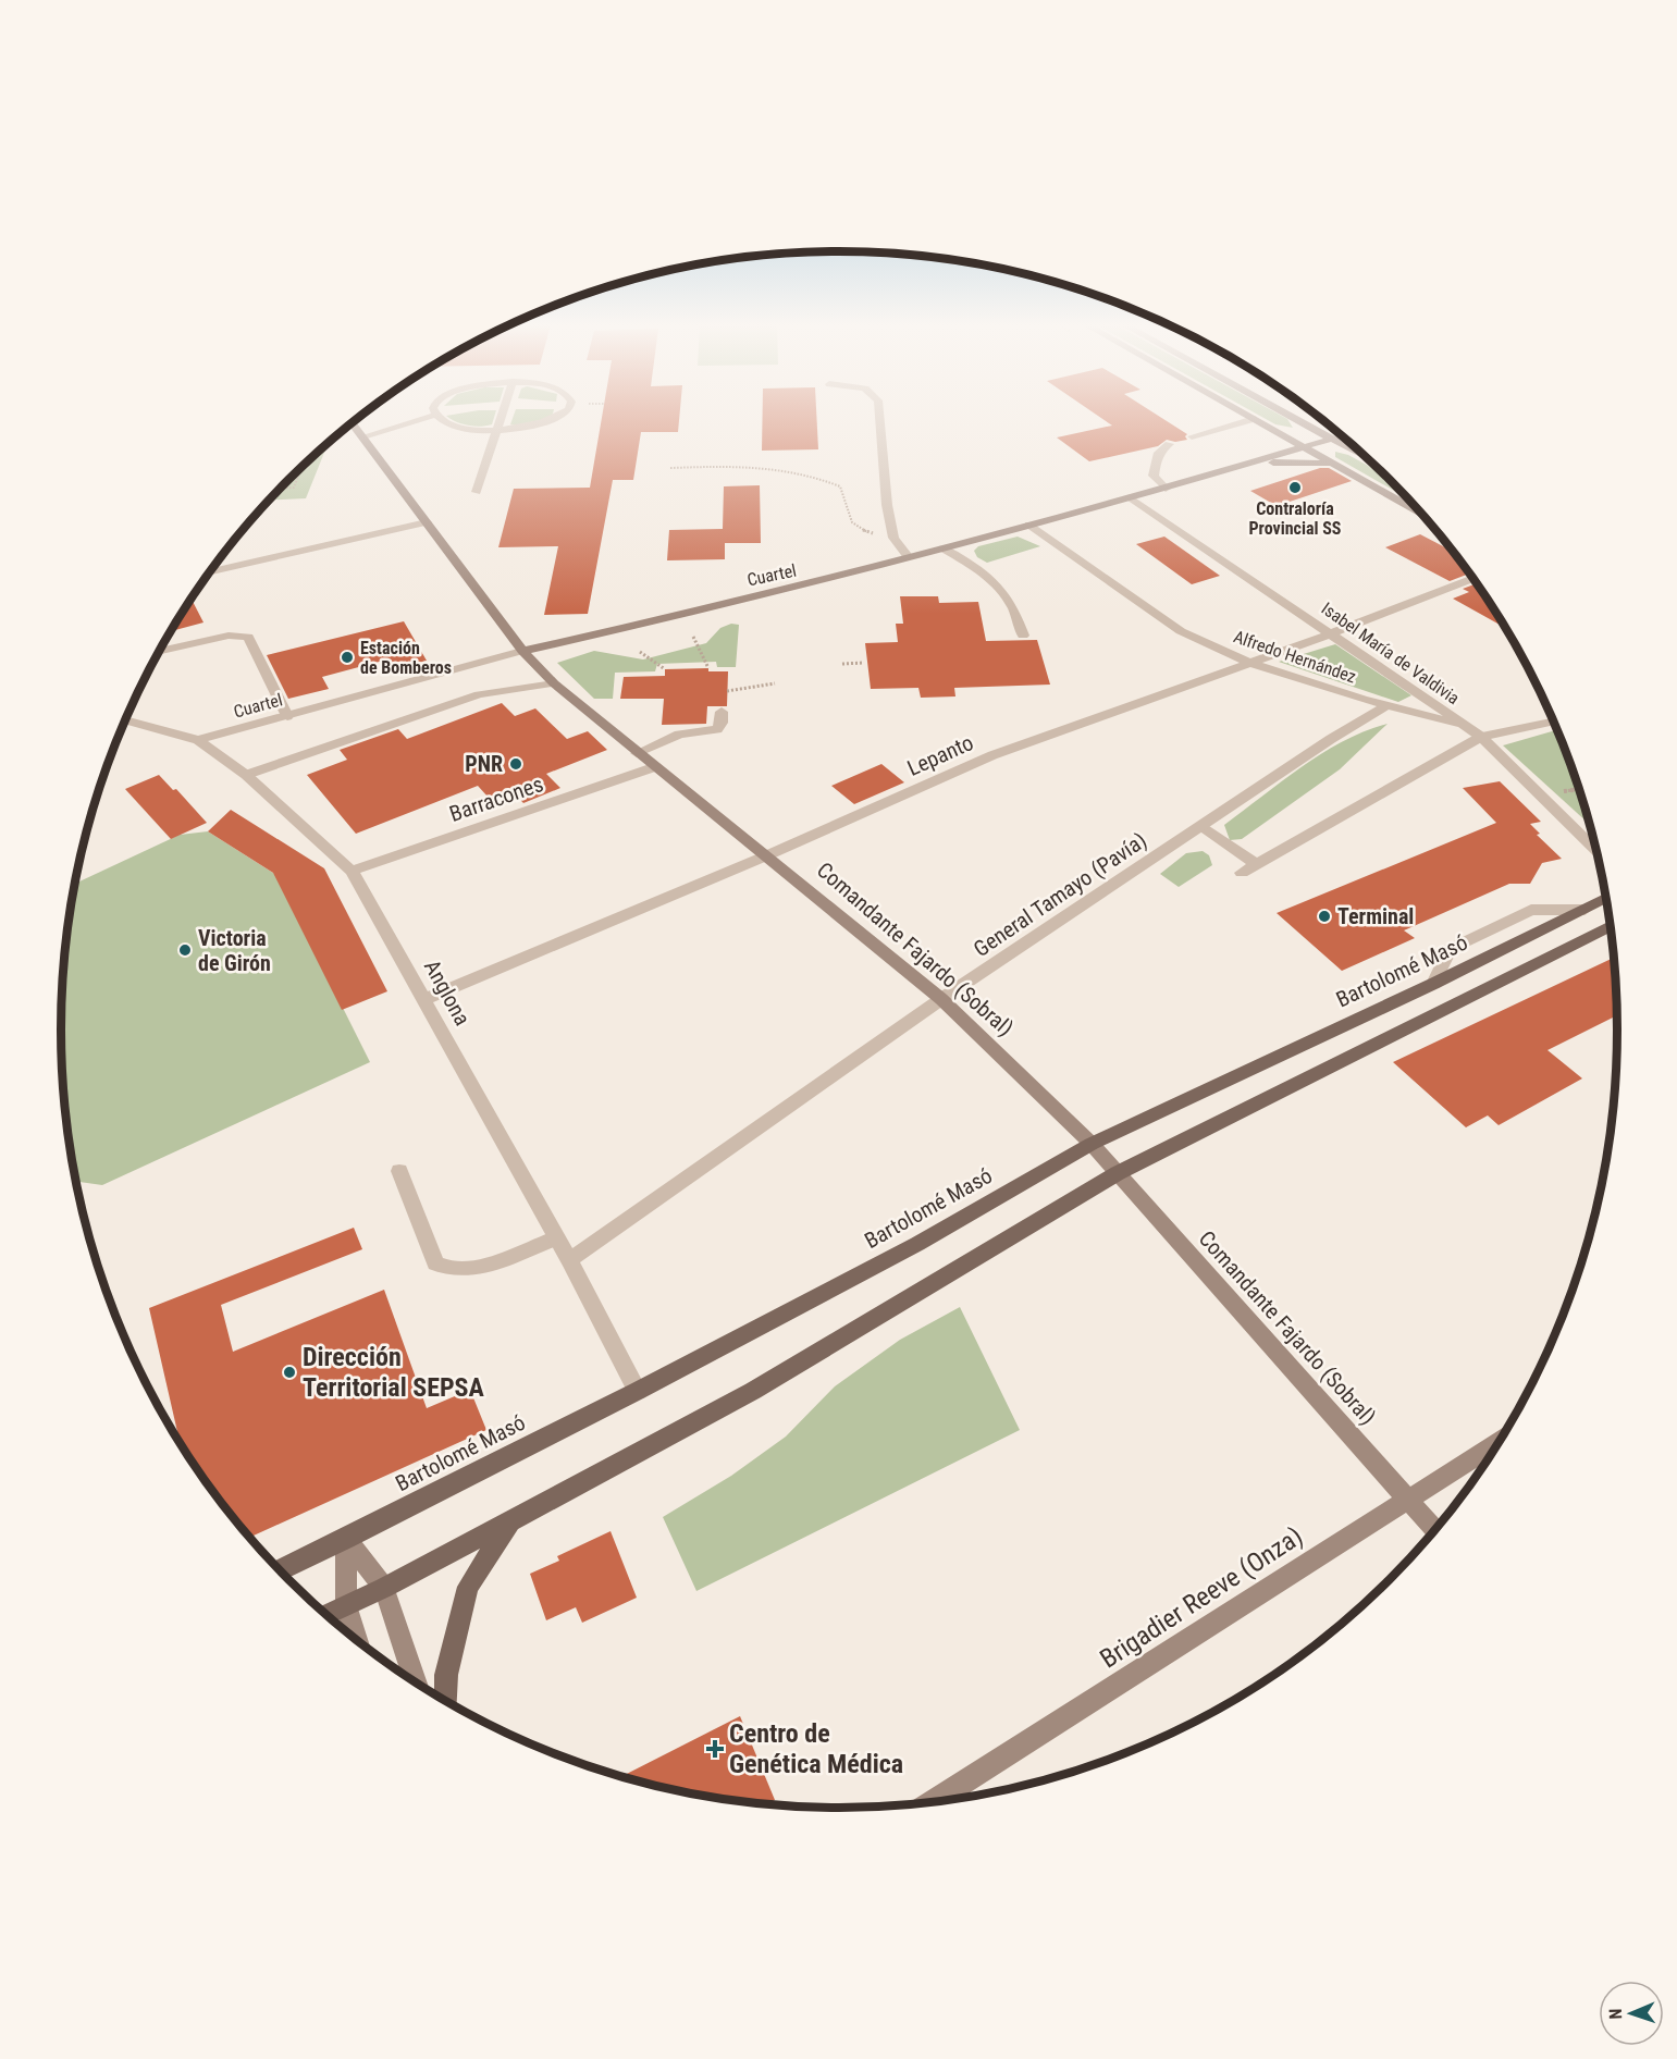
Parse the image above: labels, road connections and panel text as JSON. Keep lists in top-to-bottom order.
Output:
{
  "streets": {
    "main road": [
      "Cuartel",
      "Comandante Fajardo (Sobral)",
      "Bartolomé Masó",
      "Brigadier Reeve (Onza)"
    ],
    "street": [
      "Isabel María de Valdivia",
      "Alfredo Hernández",
      "Lepanto",
      "Barracones",
      "General Tamayo (Pavía)",
      "Anglona"
    ]
  },
  "crossings": [
    ["Cuartel", "Isabel María de Valdivia"],
    ["Cuartel", "Alfredo Hernández"],
    ["Cuartel", "Comandante Fajardo (Sobral)"],
    ["Cuartel", "Anglona"],
    ["Isabel María de Valdivia", "Alfredo Hernández"],
    ["Isabel María de Valdivia", "Lepanto"],
    ["Alfredo Hernández", "Lepanto"],
    ["Alfredo Hernández", "General Tamayo (Pavía)"],
    ["Lepanto", "Comandante Fajardo (Sobral)"],
    ["Lepanto", "Anglona"],
    ["Barracones", "Comandante Fajardo (Sobral)"],
    ["Barracones", "Anglona"],
    ["General Tamayo (Pavía)", "Comandante Fajardo (Sobral)"],
    ["General Tamayo (Pavía)", "Anglona"],
    ["Comandante Fajardo (Sobral)", "Bartolomé Masó"],
    ["Comandante Fajardo (Sobral)", "Brigadier Reeve (Onza)"],
    ["Bartolomé Masó", "Anglona"]
  ],
  "places": {
    "other": [
      "Contraloría Provincial SS",
      "Estación de Bomberos",
      "PNR",
      "Terminal",
      "Victoria de Girón",
      "Dirección Territorial SEPSA"
    ],
    "health": ["Centro de Genética Médica"]
  },
  "north": "left"
}
